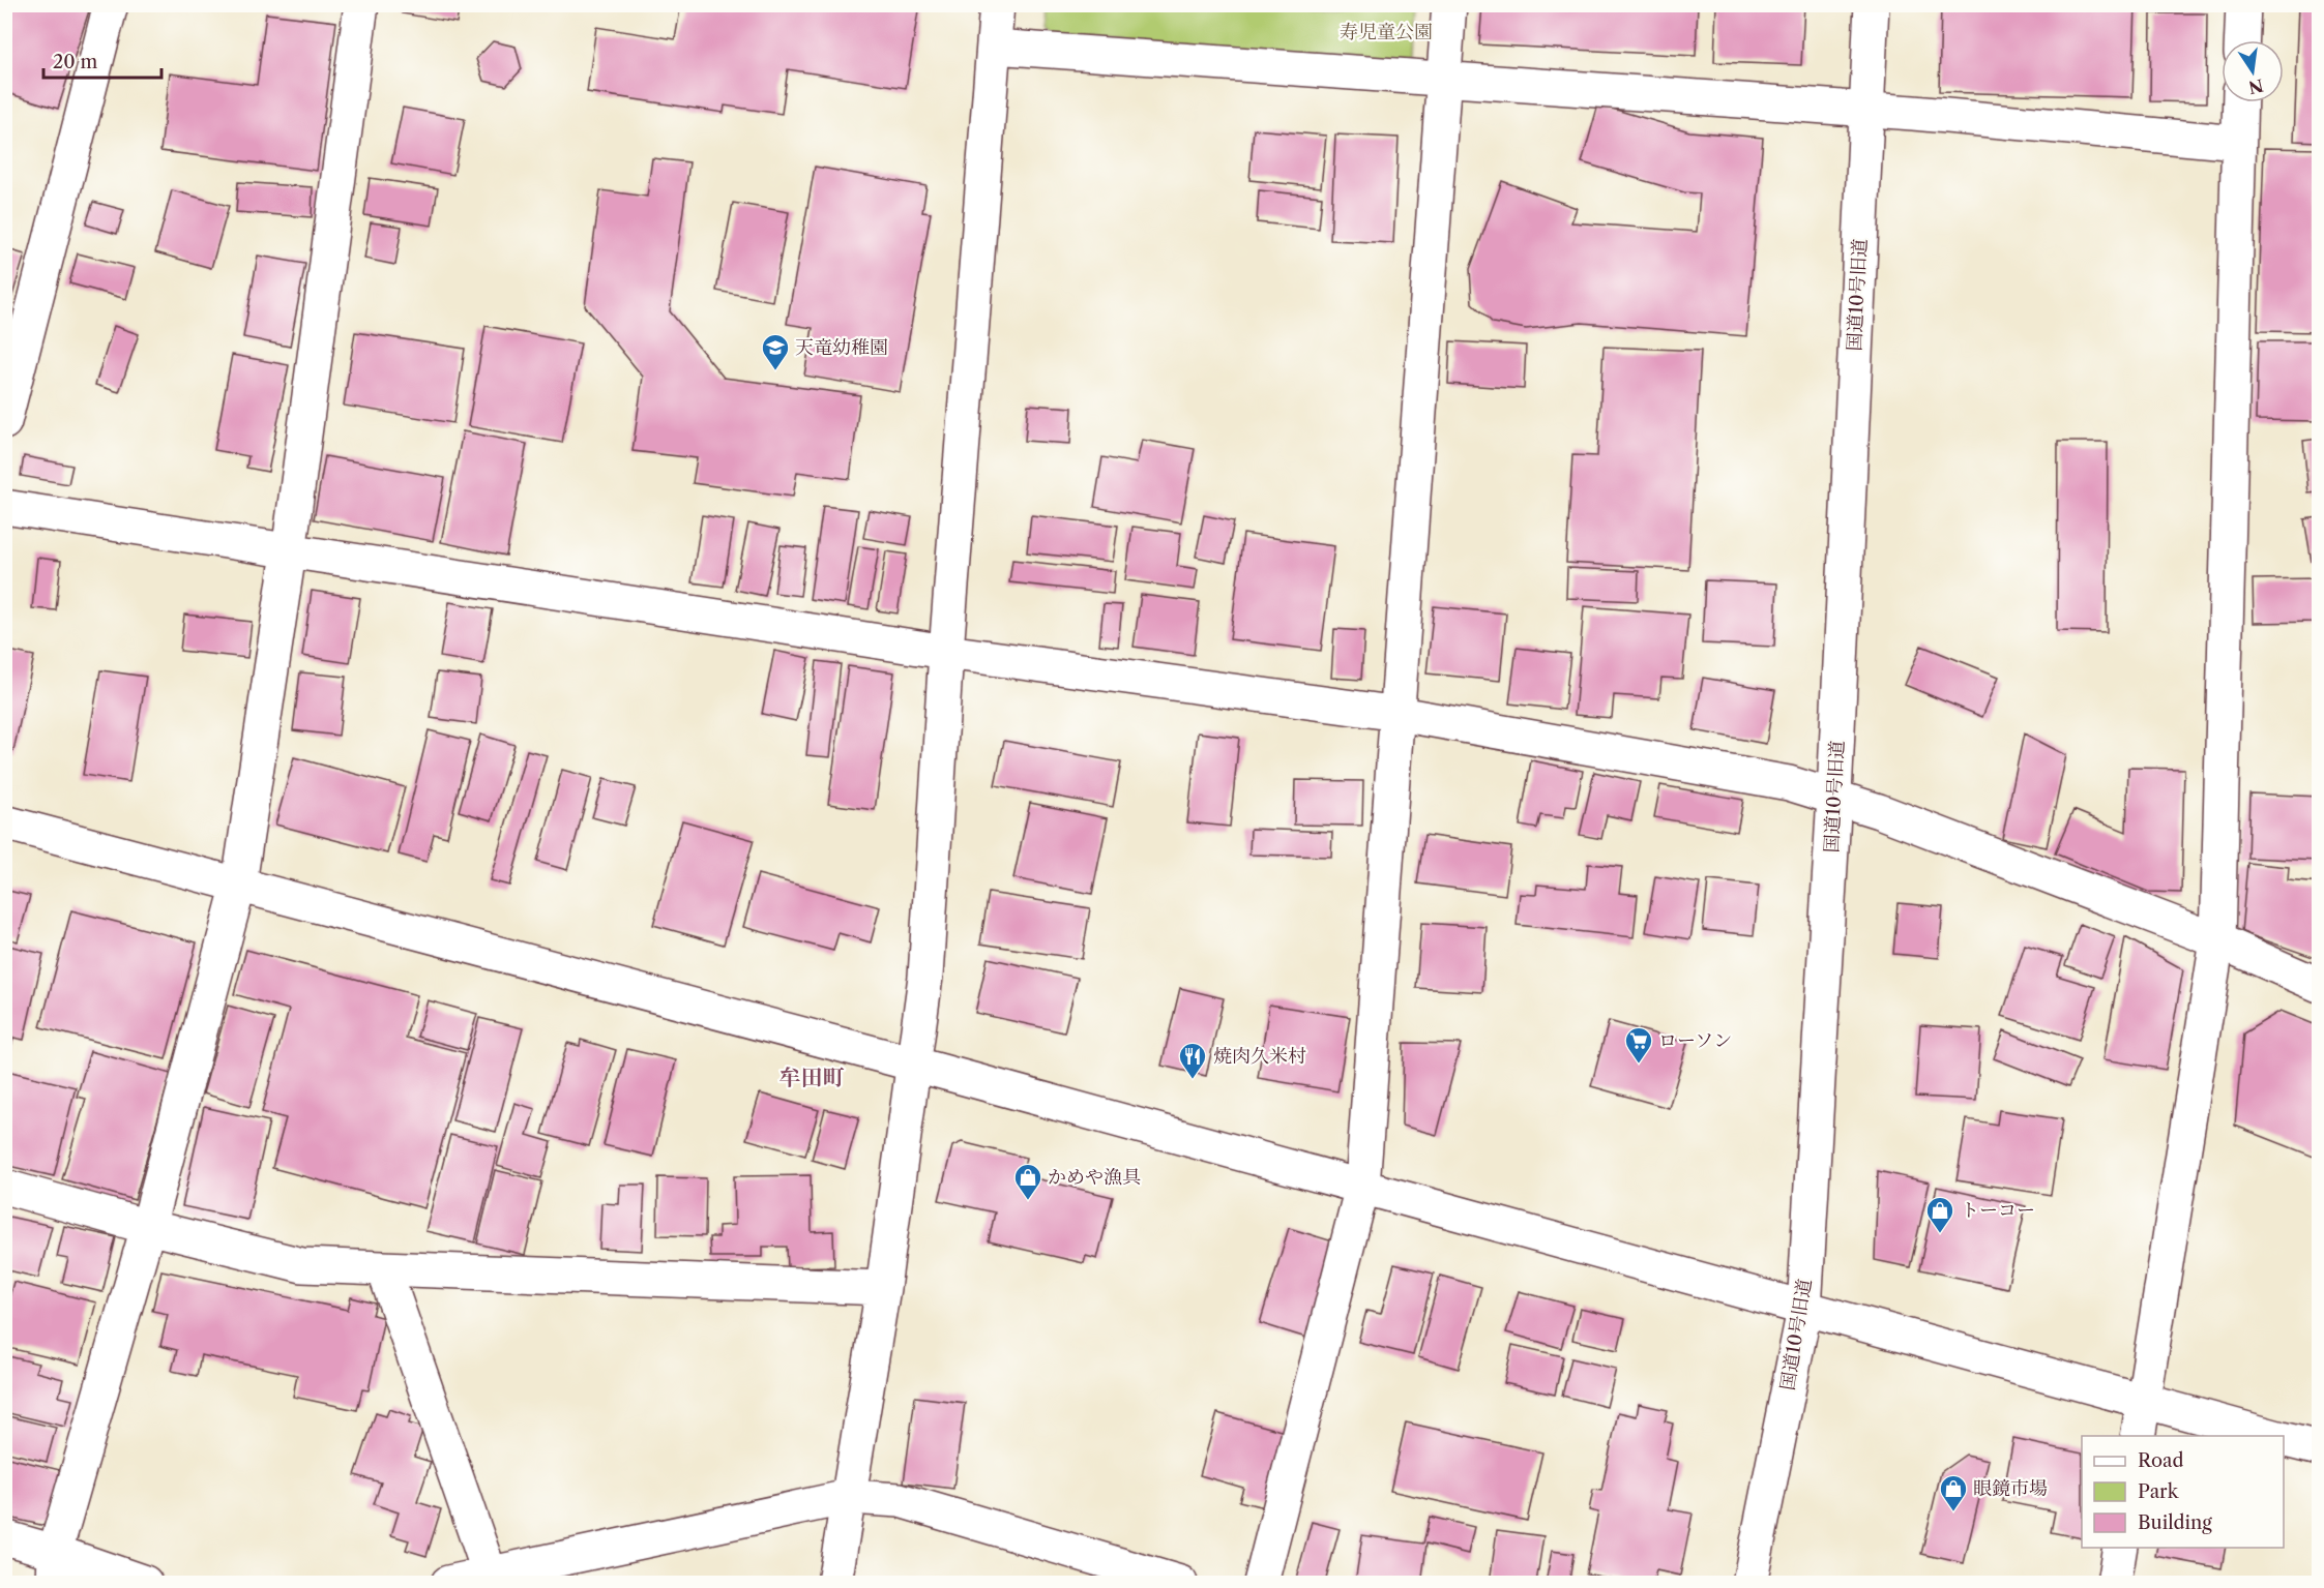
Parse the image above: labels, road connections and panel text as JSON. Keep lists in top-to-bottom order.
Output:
{
  "streets": {
    "street": ["国道10号旧道"]
  },
  "districts": ["牟田町"],
  "parks": ["寿児童公園"],
  "places": {
    "school or university": ["天竜幼稚園"],
    "supermarket": ["ローソン"],
    "restaurant": ["焼肉久米村"],
    "shop": ["かめや漁具", "トーコー", "眼鏡市場"]
  },
  "legend": ["Road", "Park", "Building"],
  "scale_bar": "20 m",
  "north": "bottom"
}
